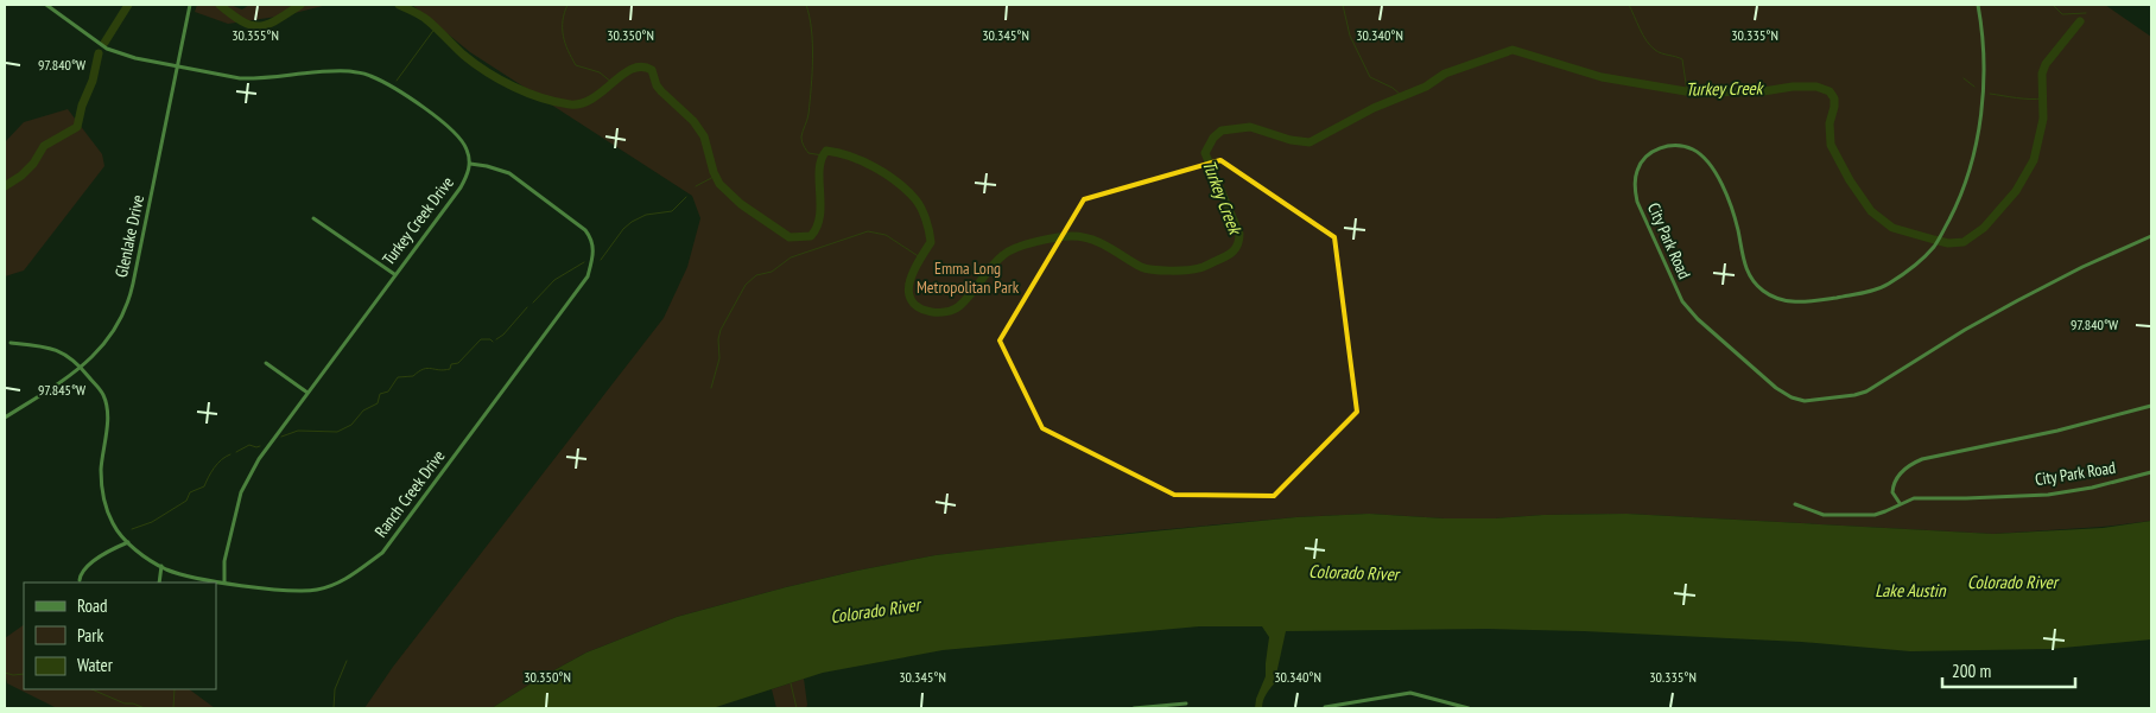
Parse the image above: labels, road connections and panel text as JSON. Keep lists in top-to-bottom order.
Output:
{
  "streets": {
    "street": [
      "Turkey Creek Drive",
      "Glenlake Drive",
      "City Park Road",
      "Ranch Creek Drive"
    ]
  },
  "crossings": [
    ["Turkey Creek Drive", "Glenlake Drive"],
    ["Turkey Creek Drive", "Ranch Creek Drive"],
    ["Glenlake Drive", "Ranch Creek Drive"]
  ],
  "water": ["Turkey Creek", "Colorado River", "Lake Austin"],
  "parks": ["Emma Long Metropolitan Park"],
  "legend": ["Road", "Park", "Water"],
  "scale_bar": "200 m",
  "coordinates": [
    "30.355°N",
    "30.350°N",
    "30.345°N",
    "30.340°N",
    "30.335°N",
    "97.840°W",
    "97.845°W"
  ]
}
